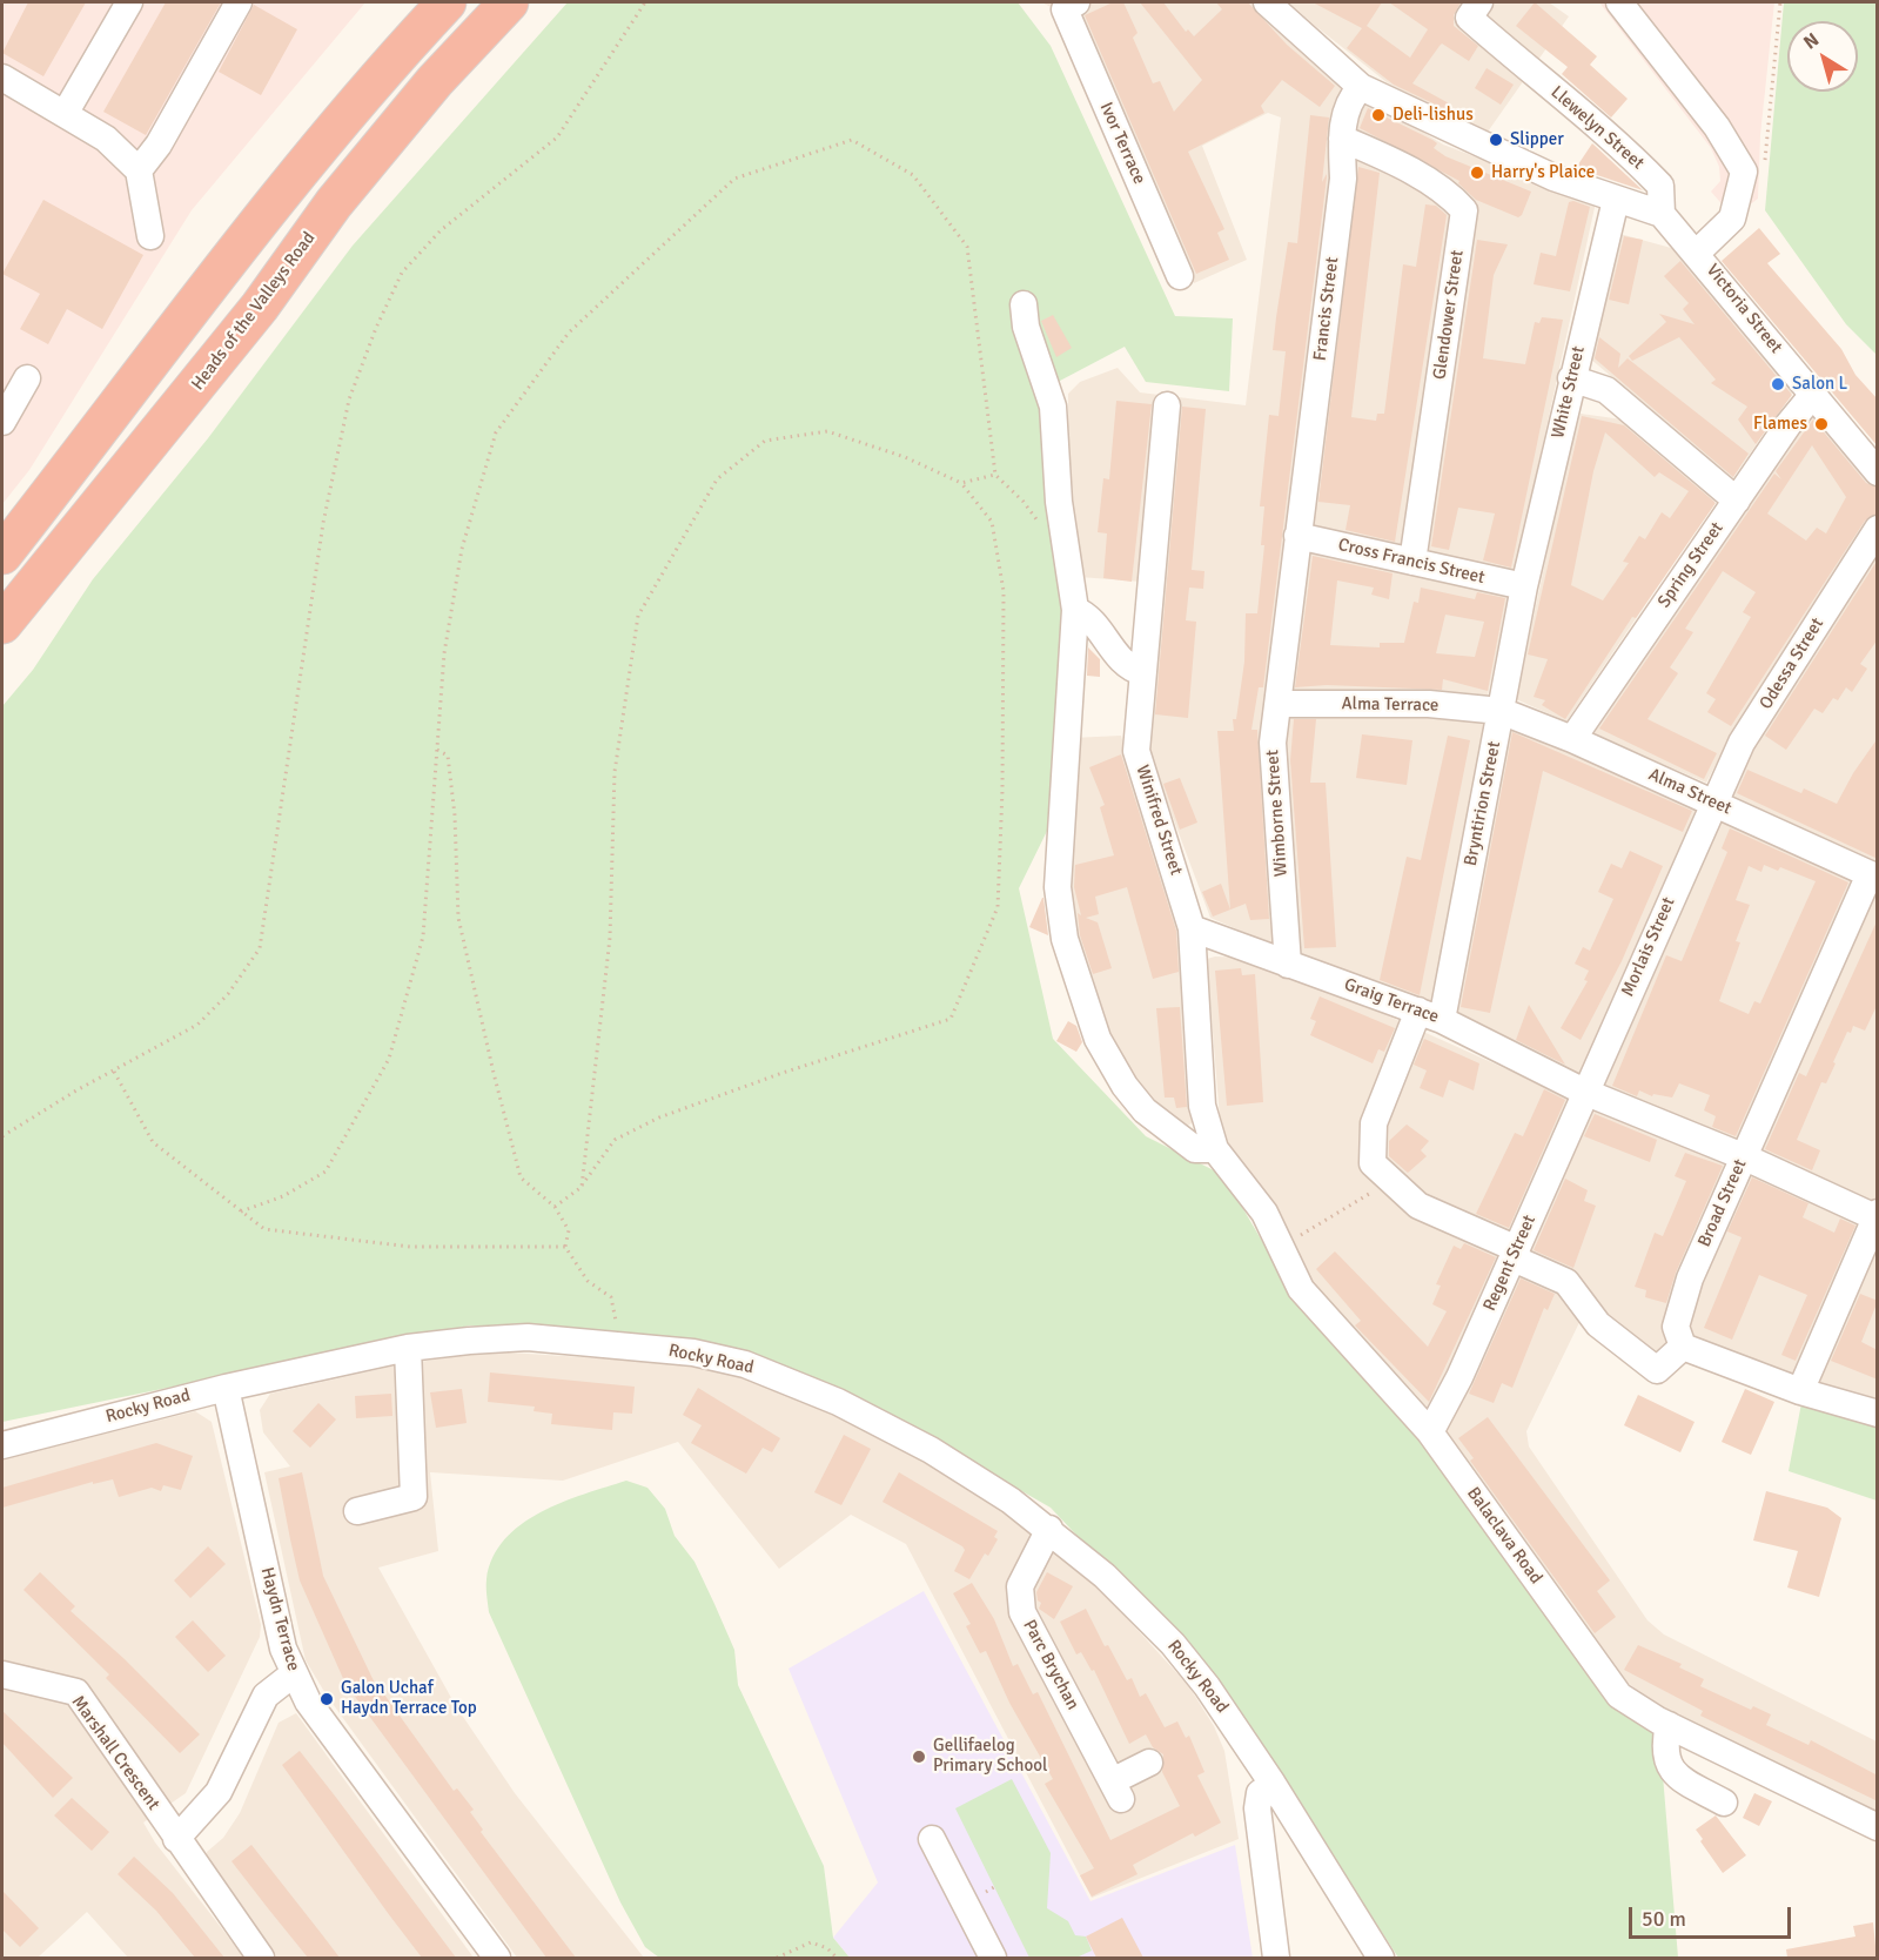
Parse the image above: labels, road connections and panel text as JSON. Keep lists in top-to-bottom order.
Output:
{
  "streets": {
    "highway": ["Heads of the Valleys Road"],
    "street": [
      "Llewelyn Street",
      "Ivor Terrace",
      "Francis Street",
      "Victoria Street",
      "Glendower Street",
      "White Street",
      "Cross Francis Street",
      "Spring Street",
      "Odessa Street",
      "Alma Terrace",
      "Alma Street",
      "Bryntirion Street",
      "Wimborne Street",
      "Winifred Street",
      "Morlais Street",
      "Graig Terrace",
      "Broad Street",
      "Regent Street",
      "Rocky Road",
      "Balaclava Road",
      "Haydn Terrace",
      "Parc Brychan",
      "Marshall Crescent"
    ]
  },
  "crossings": [
    ["Llewelyn Street", "Victoria Street"],
    ["Francis Street", "Glendower Street"],
    ["Francis Street", "Cross Francis Street"],
    ["Francis Street", "Wimborne Street"],
    ["Victoria Street", "Spring Street"],
    ["Glendower Street", "Cross Francis Street"],
    ["White Street", "Cross Francis Street"],
    ["White Street", "Bryntirion Street"],
    ["Cross Francis Street", "Bryntirion Street"],
    ["Cross Francis Street", "Wimborne Street"],
    ["Spring Street", "Alma Street"],
    ["Odessa Street", "Alma Street"],
    ["Odessa Street", "Morlais Street"],
    ["Alma Terrace", "Alma Street"],
    ["Alma Terrace", "Bryntirion Street"],
    ["Alma Terrace", "Wimborne Street"],
    ["Alma Street", "Bryntirion Street"],
    ["Alma Street", "Morlais Street"],
    ["Alma Street", "Broad Street"],
    ["Bryntirion Street", "Graig Terrace"],
    ["Bryntirion Street", "Broad Street"],
    ["Bryntirion Street", "Regent Street"],
    ["Wimborne Street", "Graig Terrace"],
    ["Winifred Street", "Graig Terrace"],
    ["Winifred Street", "Balaclava Road"],
    ["Morlais Street", "Graig Terrace"],
    ["Morlais Street", "Regent Street"],
    ["Graig Terrace", "Broad Street"],
    ["Graig Terrace", "Regent Street"],
    ["Regent Street", "Balaclava Road"],
    ["Rocky Road", "Haydn Terrace"],
    ["Rocky Road", "Parc Brychan"]
  ],
  "places": [
    "Deli-lishus",
    "Slipper",
    "Harry's Plaice",
    "Salon L",
    "Flames",
    "Galon Uchaf Haydn Terrace Top",
    "Gellifaelog Primary School"
  ],
  "scale_bar": "50 m",
  "north": "top left"
}
